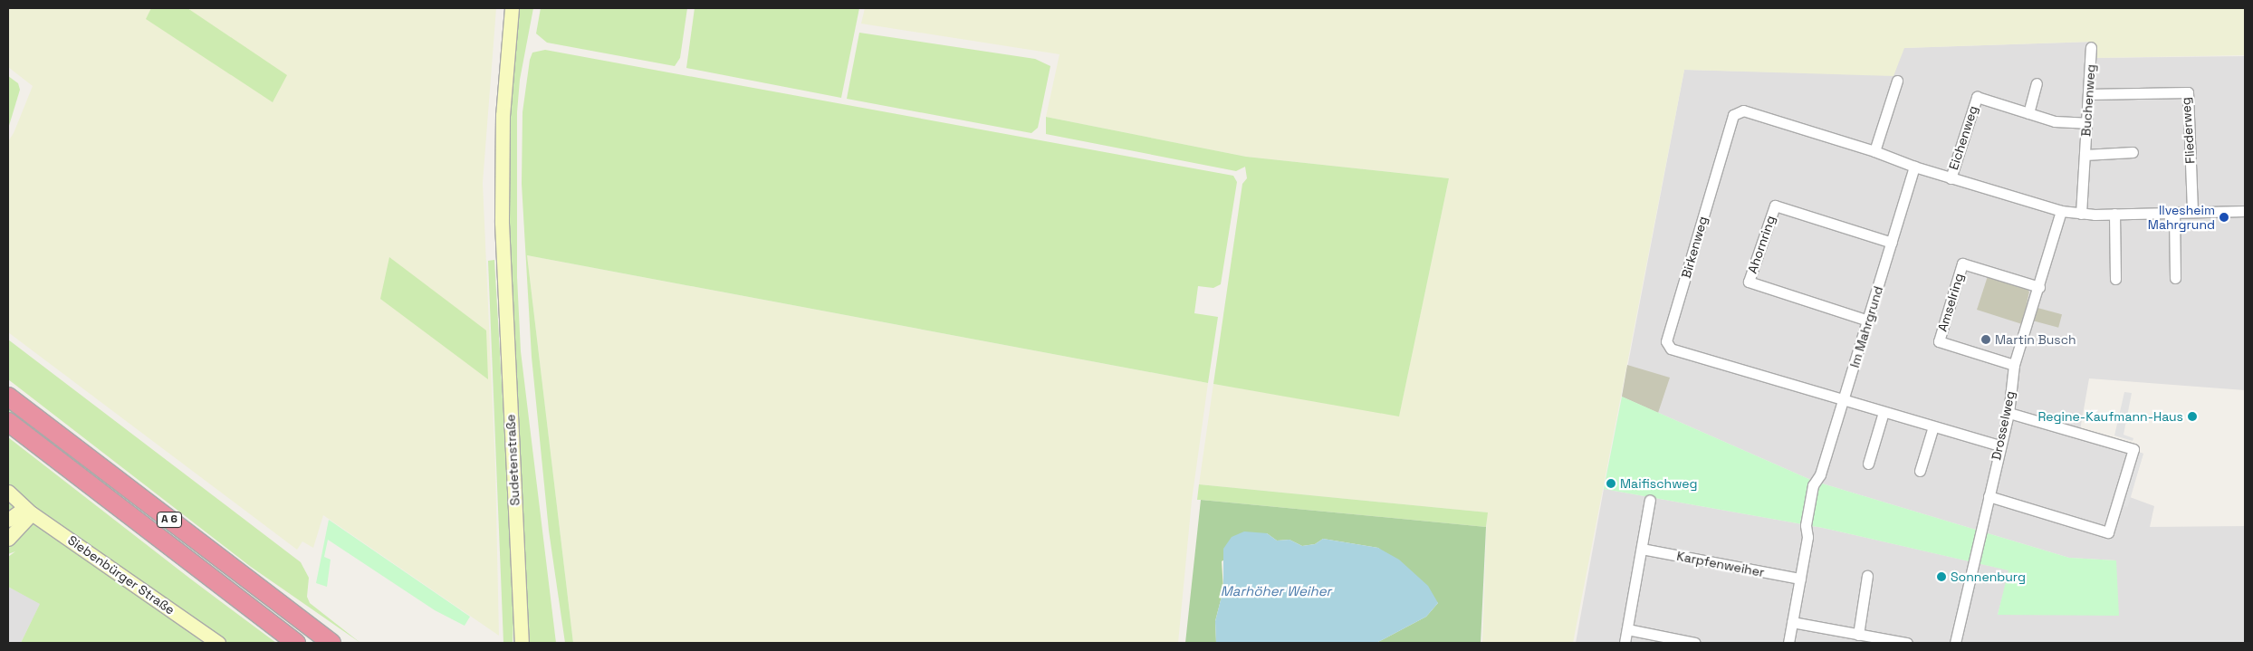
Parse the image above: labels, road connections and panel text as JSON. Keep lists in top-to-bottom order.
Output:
{
  "streets": {
    "highway": ["A 6"],
    "main road": ["Sudetenstraße", "Siebenbürger Straße"],
    "street": [
      "Buchenweg",
      "Fliederweg",
      "Eichenweg",
      "Ahornring",
      "Birkenweg",
      "Amselring",
      "Im Mahrgrund",
      "Drosselweg",
      "Karpfenweiher"
    ]
  },
  "crossings": [
    ["Buchenweg", "Fliederweg"],
    ["Buchenweg", "Eichenweg"],
    ["Ahornring", "Im Mahrgrund"],
    ["Birkenweg", "Im Mahrgrund"],
    ["Birkenweg", "Drosselweg"],
    ["Amselring", "Drosselweg"],
    ["Im Mahrgrund", "Karpfenweiher"]
  ],
  "water": ["Marhöher Weiher"],
  "places": [
    "Ilvesheim Mahrgrund",
    "Martin Busch",
    "Regine-Kaufmann-Haus",
    "Maifischweg",
    "Sonnenburg"
  ]
}
